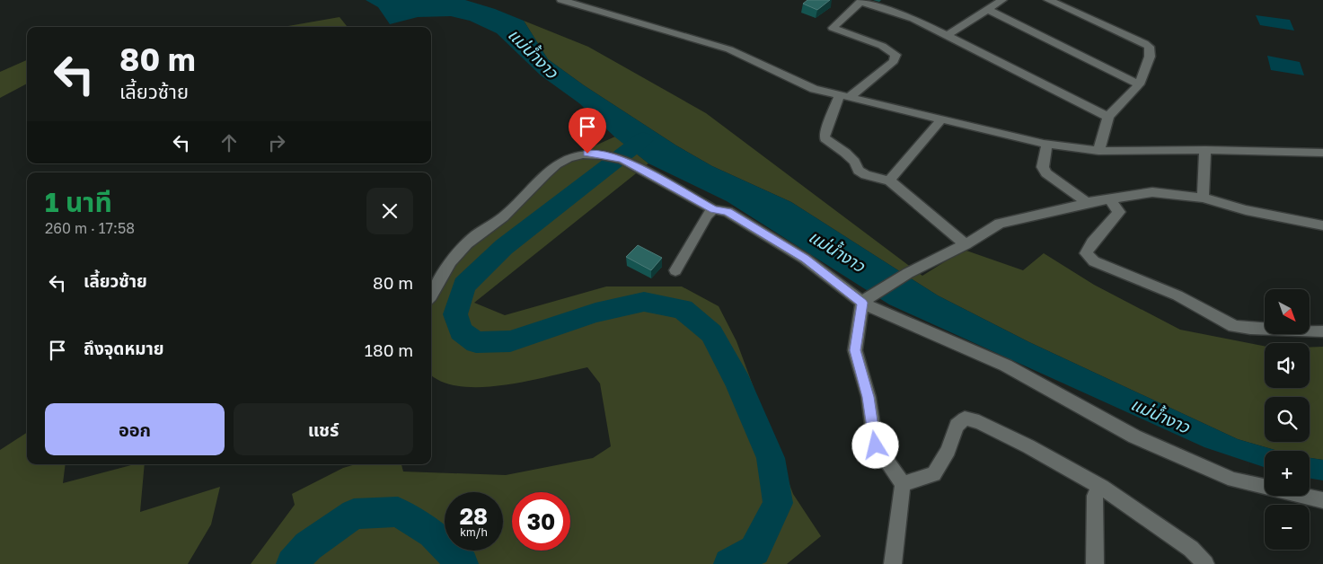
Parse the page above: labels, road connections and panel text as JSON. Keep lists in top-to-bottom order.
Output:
{
  "water": ["แม่น้ำงาว"],
  "north": "bottom right",
  "page": {
    "turn": ["80 m", "เลี้ยวซ้าย"],
    "heading": ["1 นาที", "260 m · 17:58"],
    "list": [
      {
        "name": "เลี้ยวซ้าย",
        "value": "80 m"
      },
      {
        "name": "ถึงจุดหมาย",
        "value": "180 m"
      }
    ],
    "map_buttons": ["+", "−"],
    "buttons": ["ออก", "แชร์"],
    "speed": "28 km/h",
    "limit": "30"
  }
}
